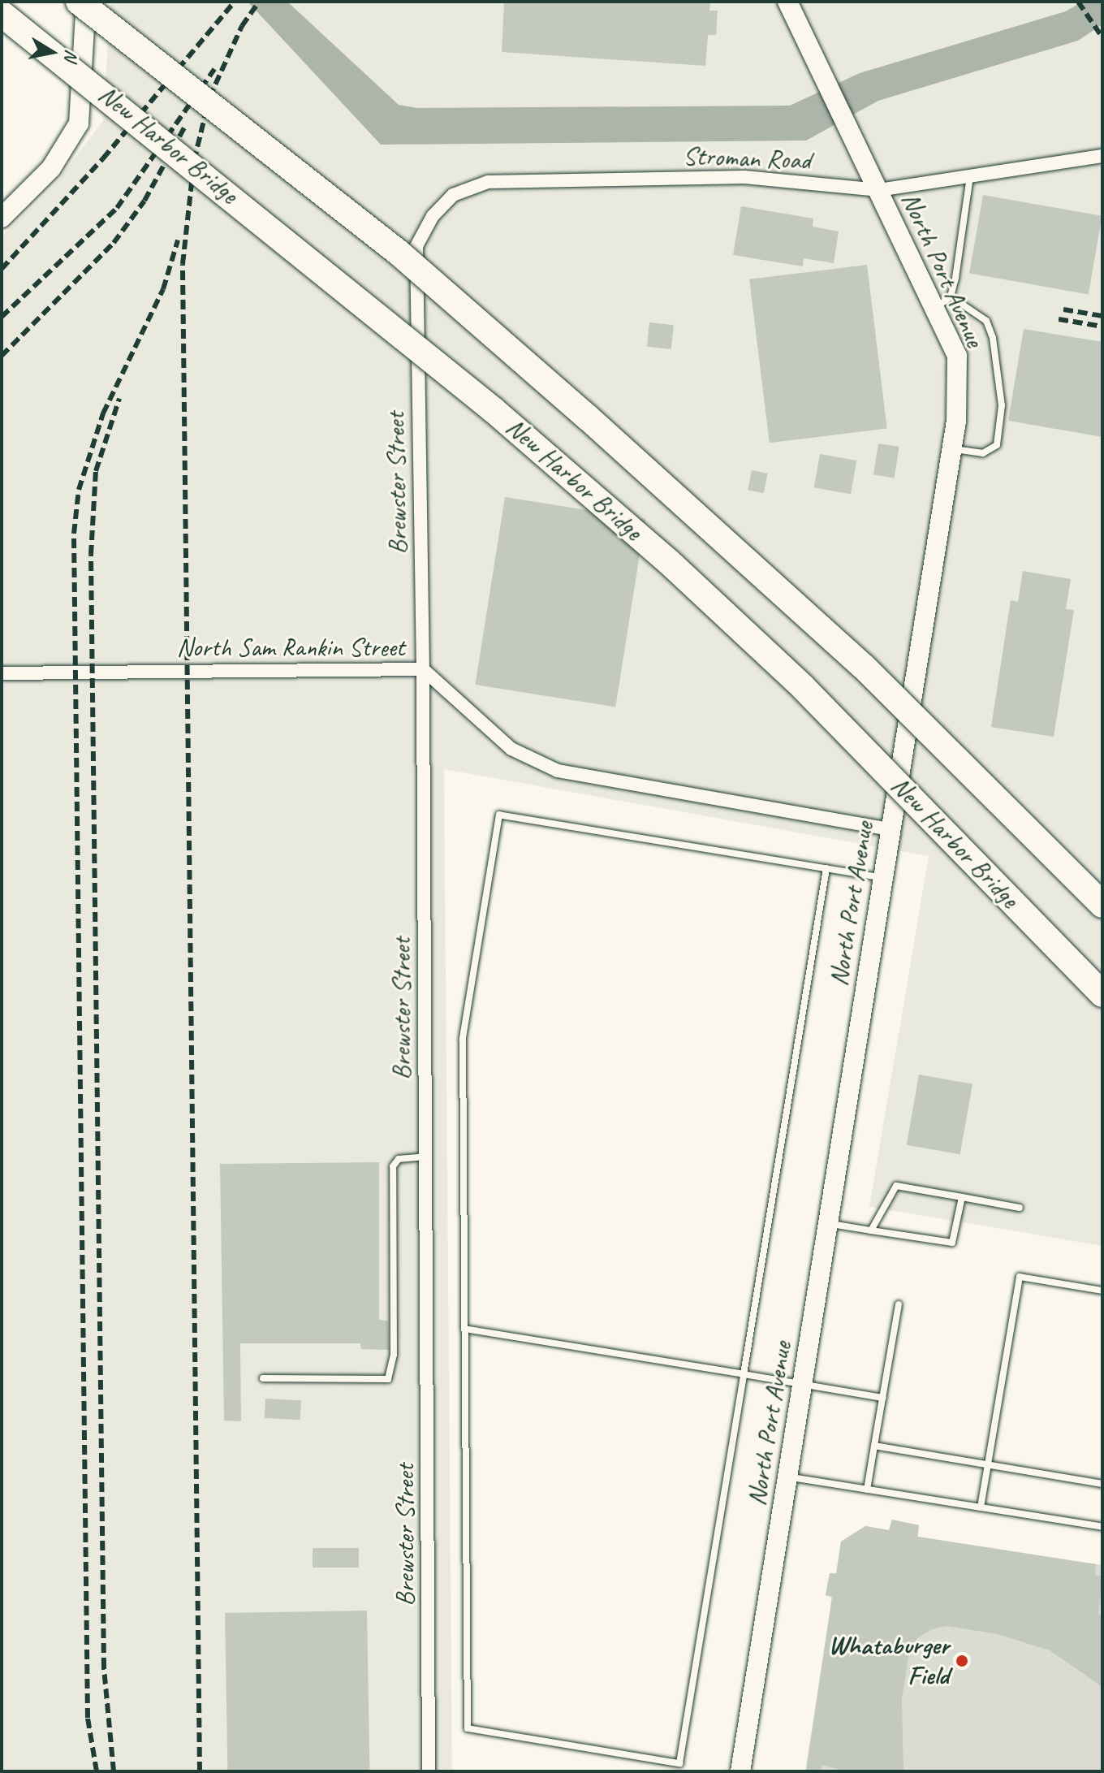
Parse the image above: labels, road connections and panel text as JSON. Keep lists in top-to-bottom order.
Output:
{
  "streets": {
    "highway": ["New Harbor Bridge"],
    "main road": ["North Port Avenue"],
    "street": ["Stroman Road", "Brewster Street", "North Sam Rankin Street"]
  },
  "crossings": [
    ["Stroman Road", "North Port Avenue"],
    ["Stroman Road", "Brewster Street"],
    ["North Port Avenue", "North Sam Rankin Street"],
    ["Brewster Street", "North Sam Rankin Street"]
  ],
  "places": ["Whataburger Field"],
  "north": "right"
}
